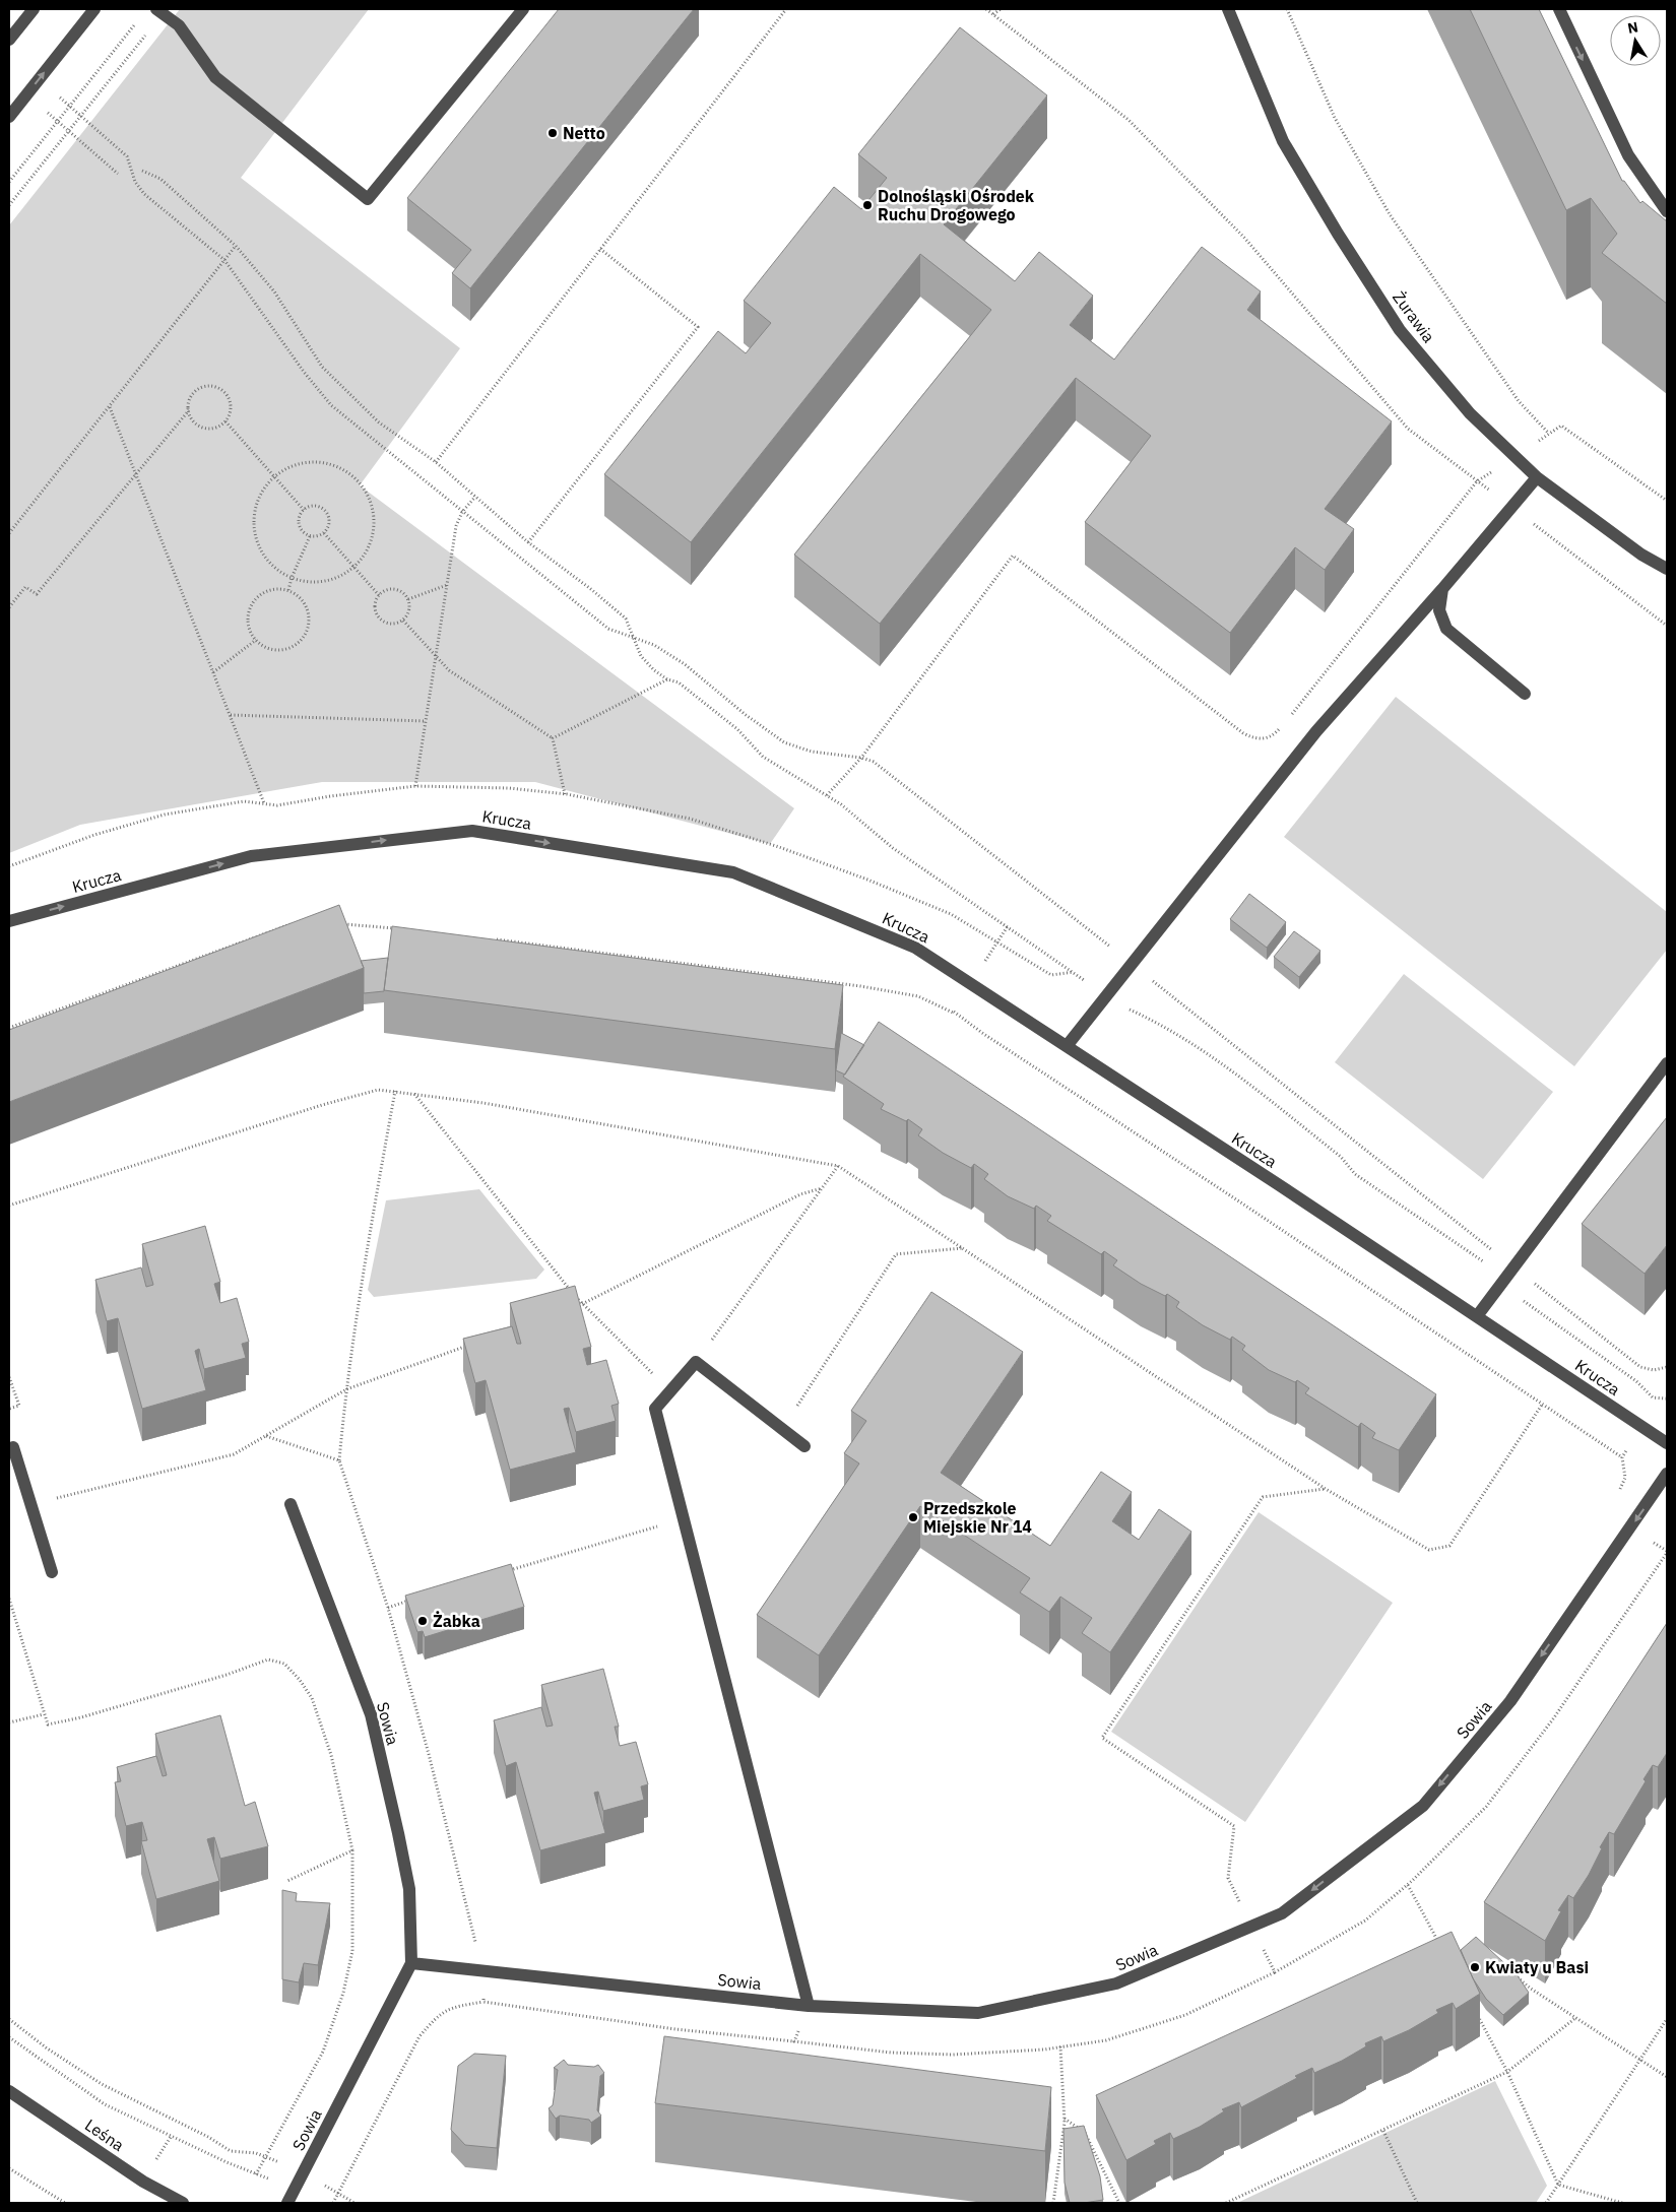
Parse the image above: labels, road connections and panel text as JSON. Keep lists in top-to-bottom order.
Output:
{
  "streets": {
    "street": [
      "Żurawia",
      "Krucza",
      "Sowia",
      "Leśna"
    ]
  },
  "one_way": ["Krucza"],
  "places": [
    "Netto",
    "Dolnośląski Ośrodek Ruchu Drogowego",
    "Przedszkole Miejskie Nr 14",
    "Żabka",
    "Kwiaty u Basi"
  ],
  "north": "top"
}
